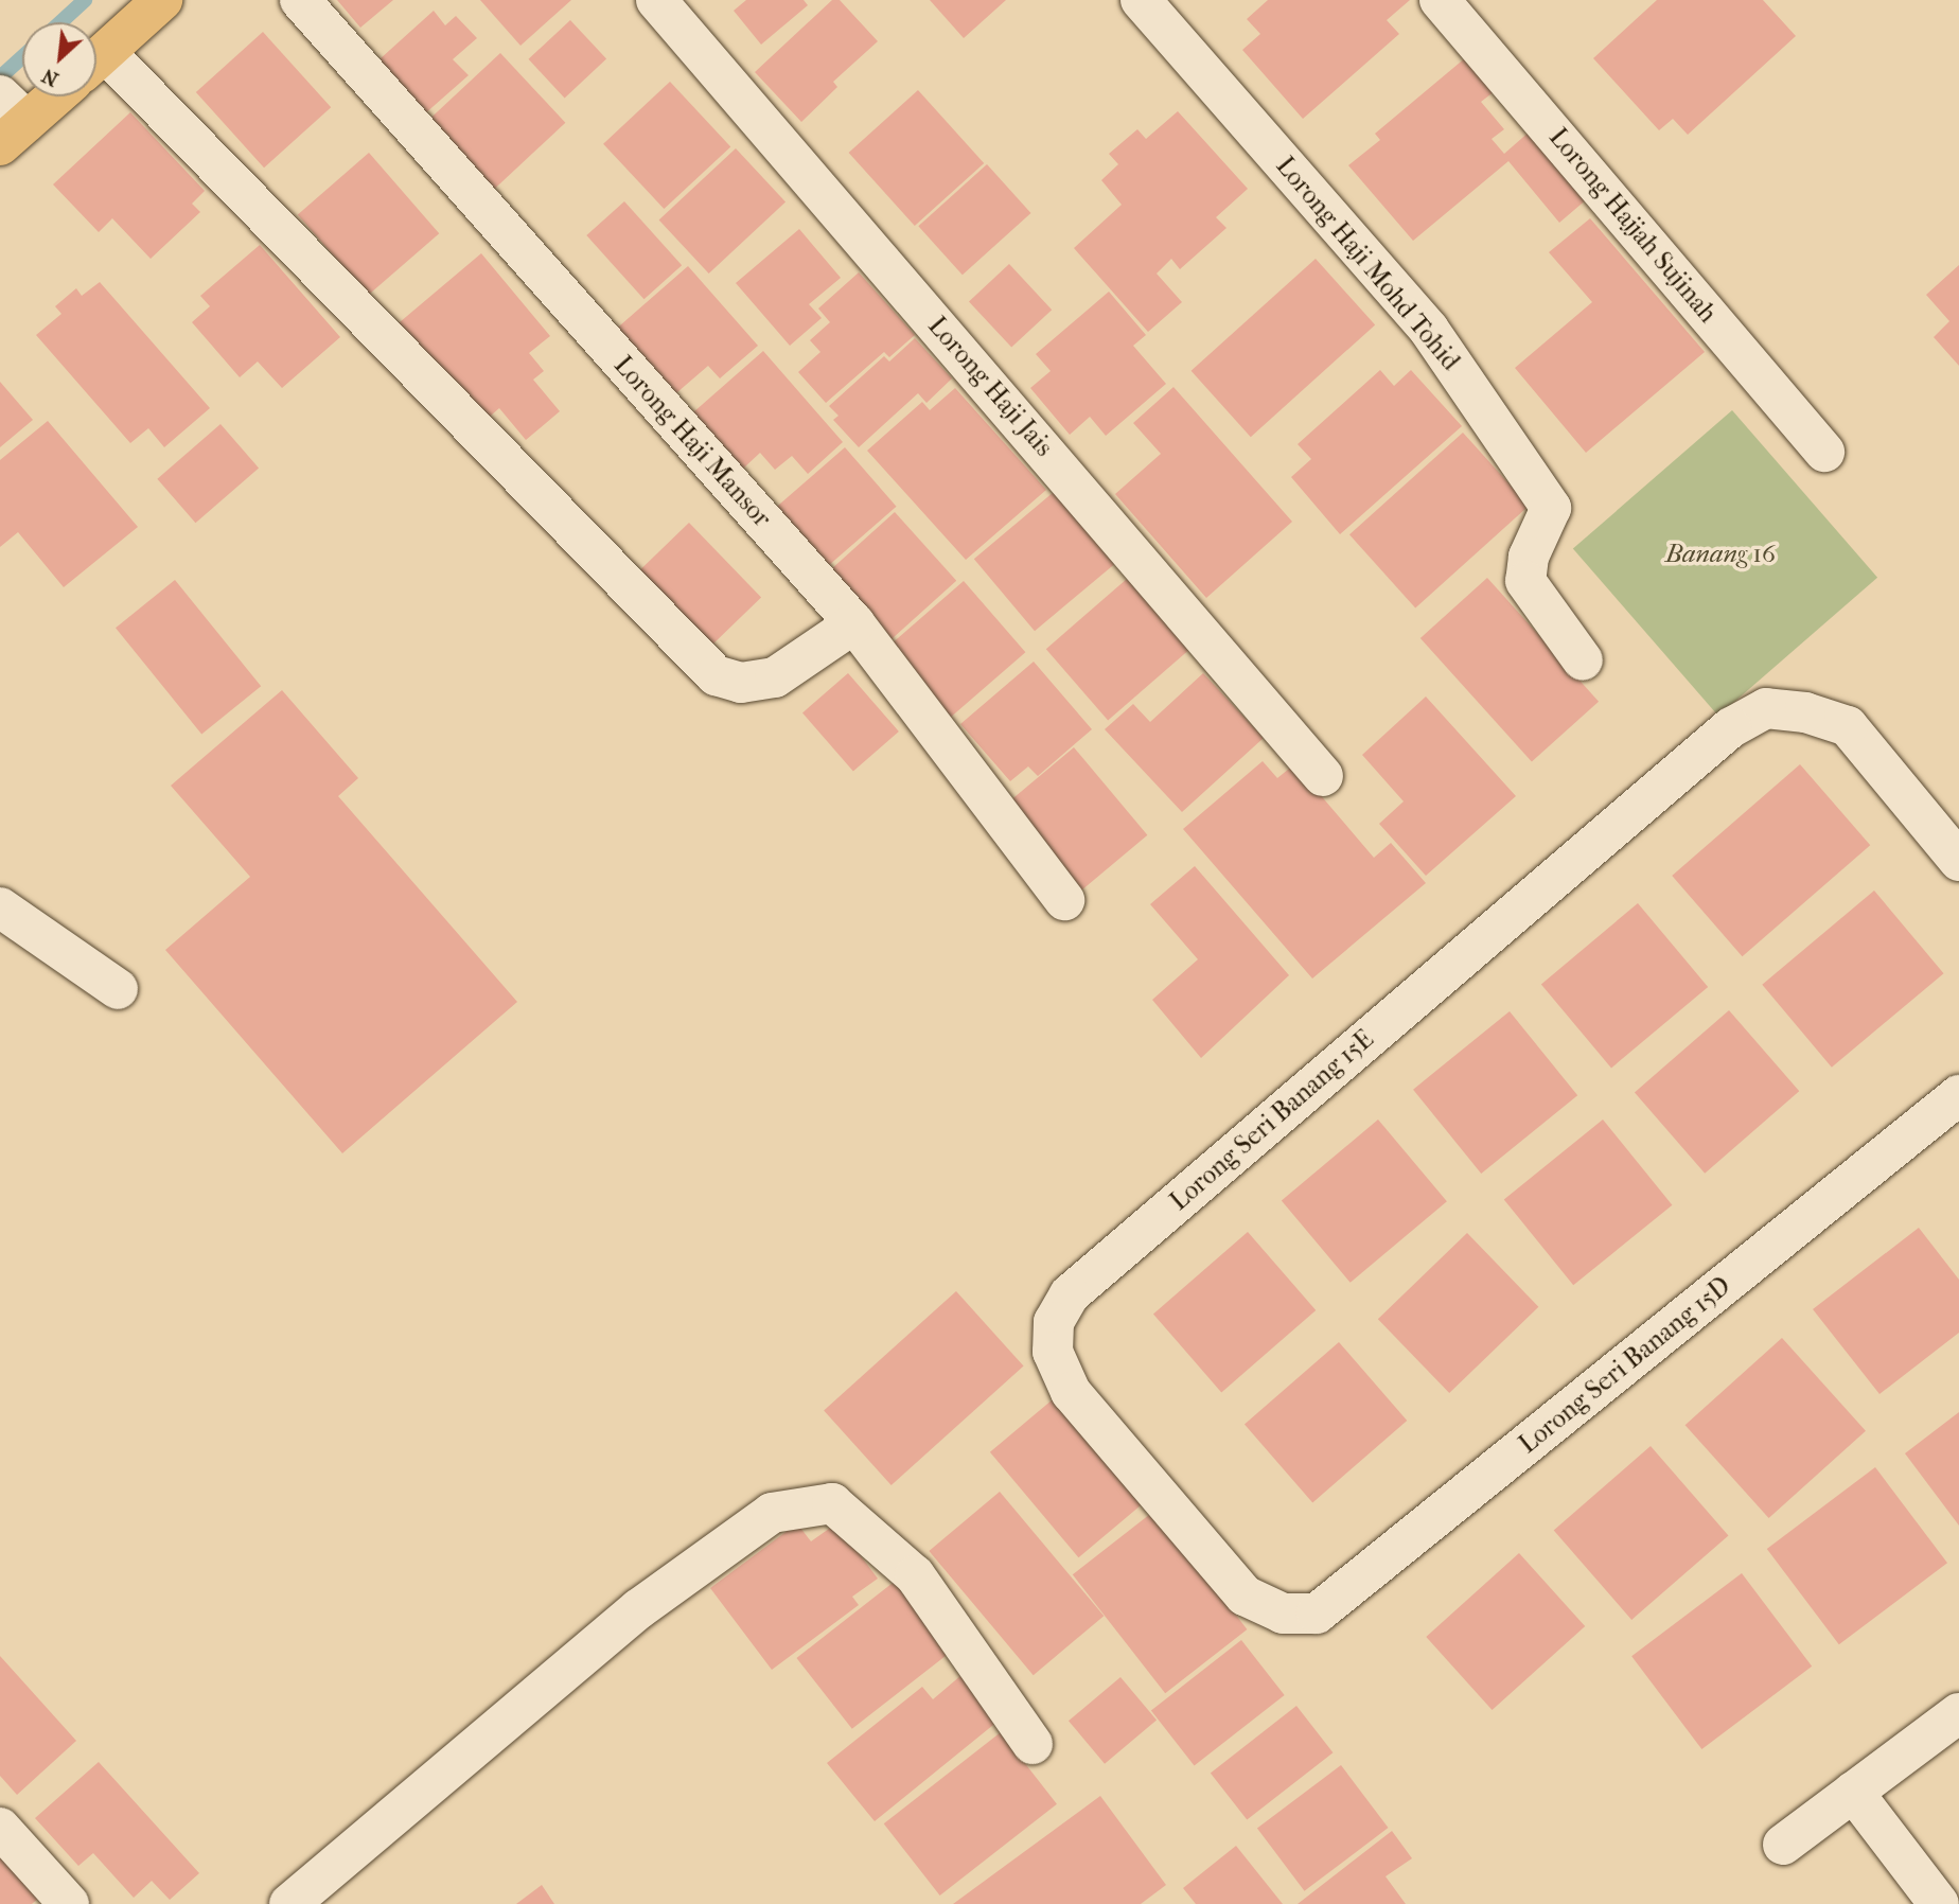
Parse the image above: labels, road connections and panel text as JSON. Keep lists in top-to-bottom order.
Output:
{
  "streets": {
    "street": [
      "Lorong Hajjah Sujinah",
      "Lorong Haji Mohd Tohid",
      "Lorong Haji Jais",
      "Lorong Haji Mansor",
      "Lorong Seri Banang 15E",
      "Lorong Seri Banang 15D"
    ]
  },
  "crossings": [
    ["Lorong Seri Banang 15E", "Lorong Seri Banang 15D"]
  ],
  "parks": ["Banang 16"],
  "north": "bottom left"
}
